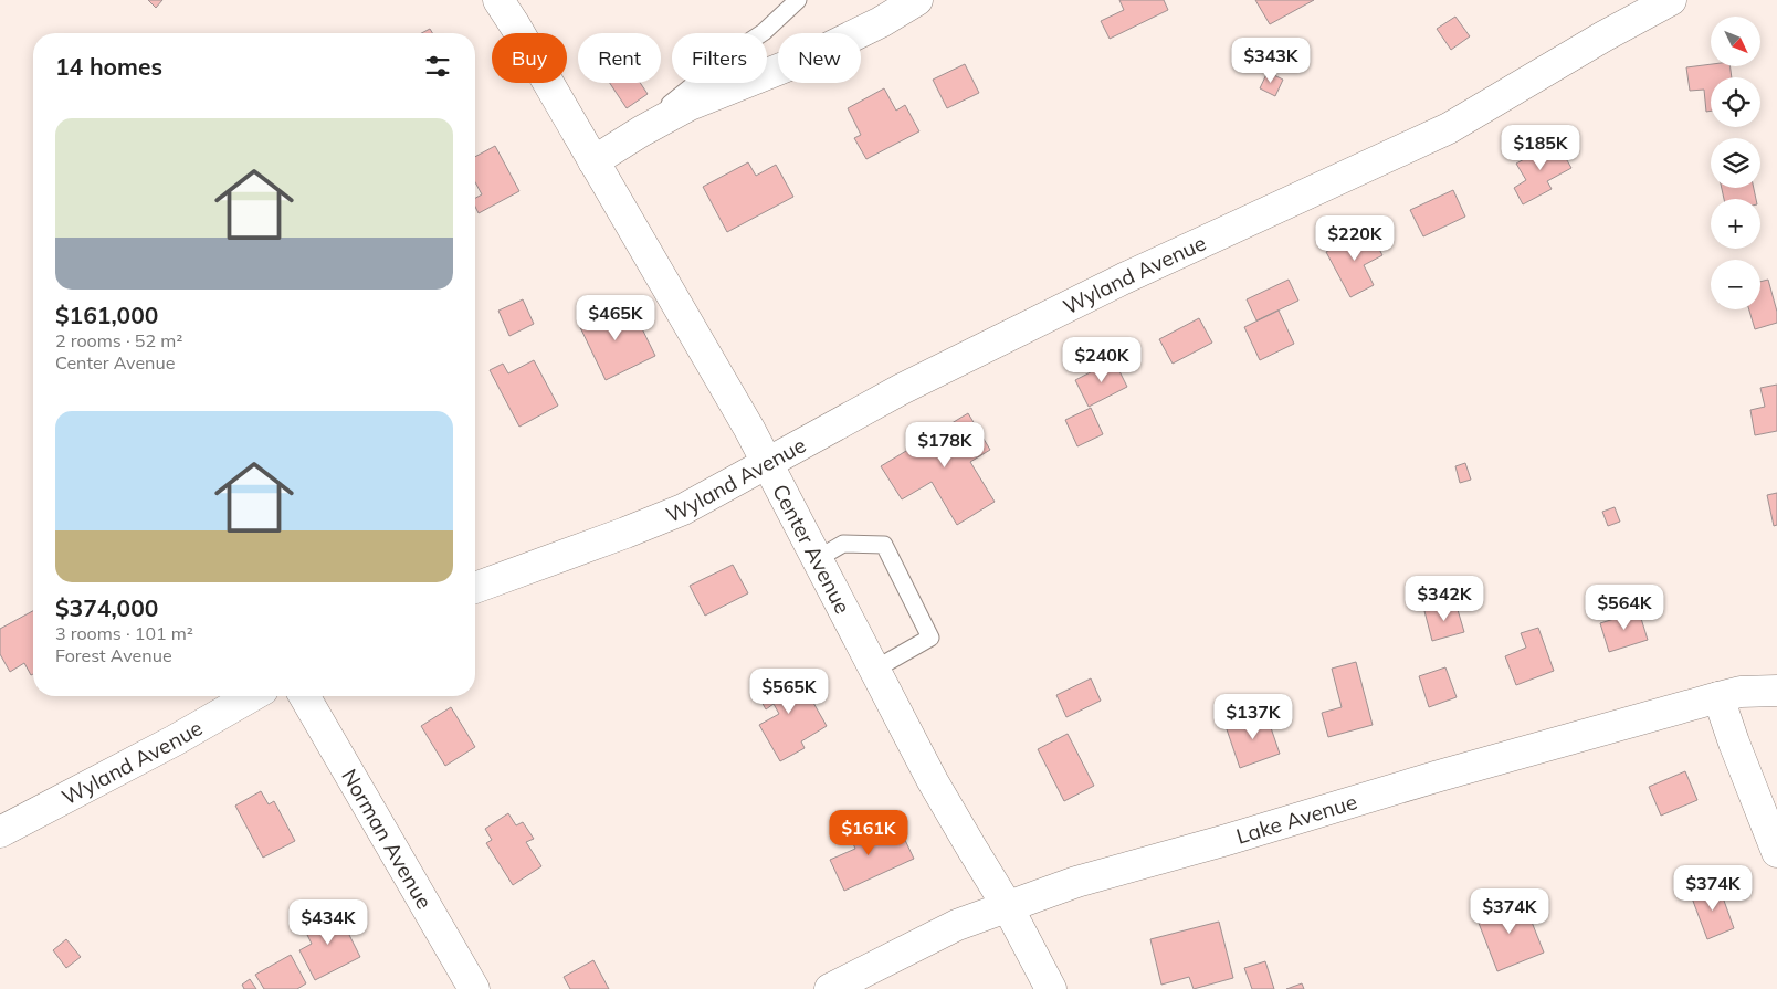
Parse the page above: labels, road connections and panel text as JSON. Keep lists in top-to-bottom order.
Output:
{
  "streets": {
    "street": [
      "Wyland Avenue",
      "Center Avenue",
      "Lake Avenue",
      "Norman Avenue"
    ]
  },
  "crossings": [
    ["Wyland Avenue", "Center Avenue"],
    ["Center Avenue", "Lake Avenue"]
  ],
  "north": "bottom right",
  "page": {
    "map_buttons": ["+", "−"],
    "chip": [
      "Buy",
      "Rent",
      "Filters",
      "New"
    ],
    "heading": "14 homes",
    "price": [
      "$343K",
      "$185K",
      "$220K",
      "$465K",
      "$240K",
      "$178K",
      "$342K",
      "$564K",
      "$565K",
      "$137K",
      "$161K",
      "$374K",
      "$374K",
      "$434K"
    ],
    "list": [
      {
        "name": "$161,000",
        "note": "2 rooms · 52 m² · Center Avenue"
      },
      {
        "name": "$374,000",
        "note": "3 rooms · 101 m² · Forest Avenue"
      }
    ]
  }
}
